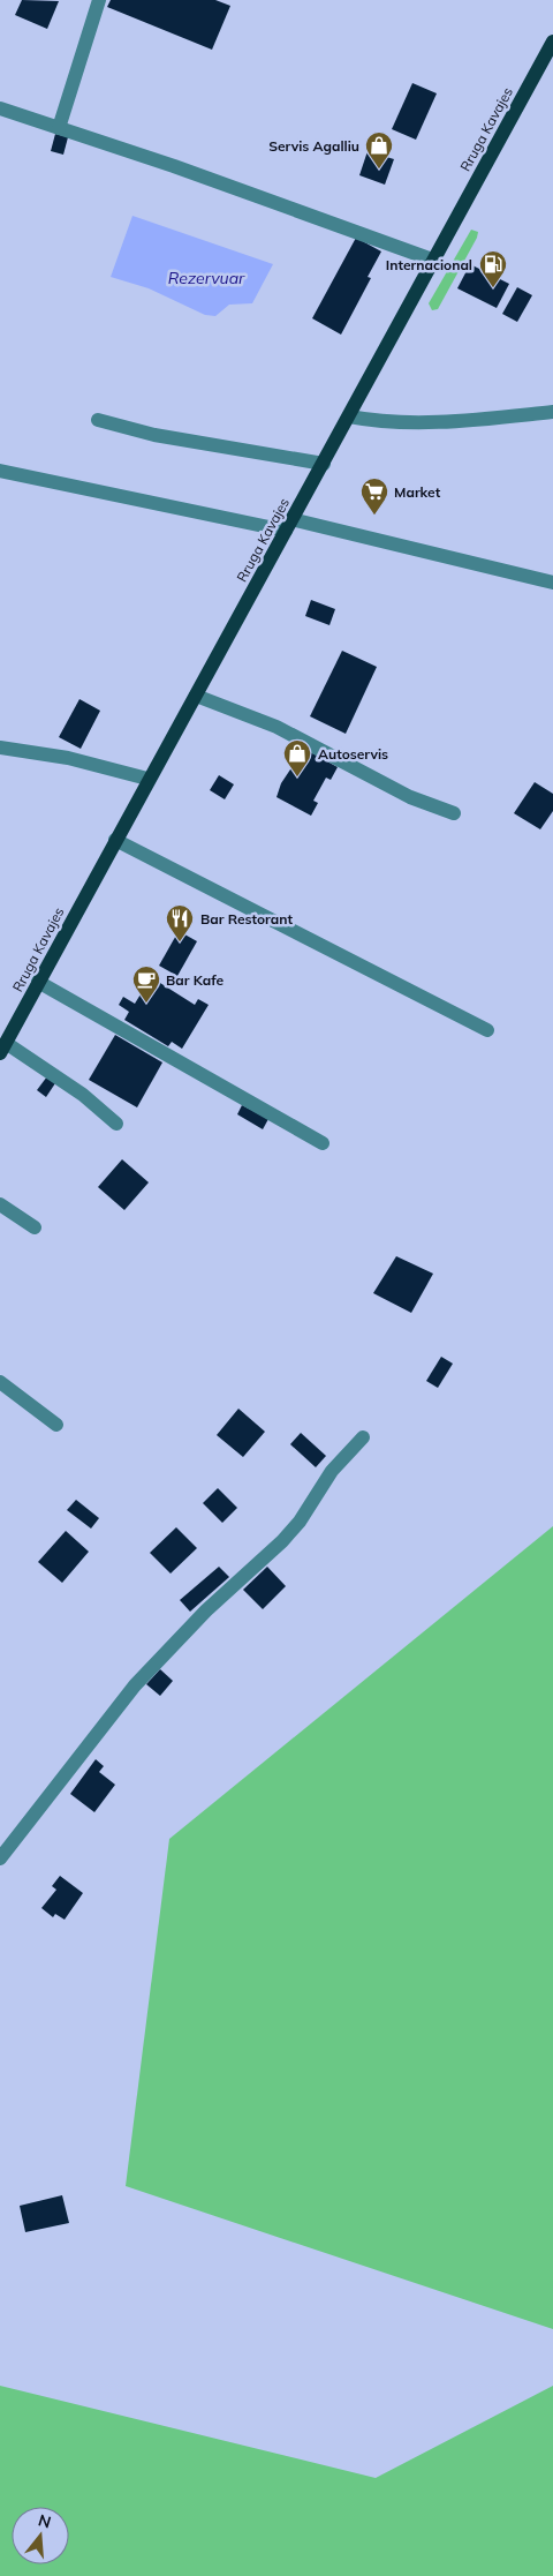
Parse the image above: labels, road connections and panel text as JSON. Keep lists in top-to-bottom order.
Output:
{
  "streets": {
    "main road": ["Rruga Kavajes"]
  },
  "water": ["Rezervuar"],
  "places": {
    "shop": ["Servis Agalliu", "Autoservis"],
    "fuel station": ["Internacional"],
    "supermarket": ["Market"],
    "restaurant": ["Bar Restorant"],
    "cafe": ["Bar Kafe"]
  },
  "north": "top"
}
